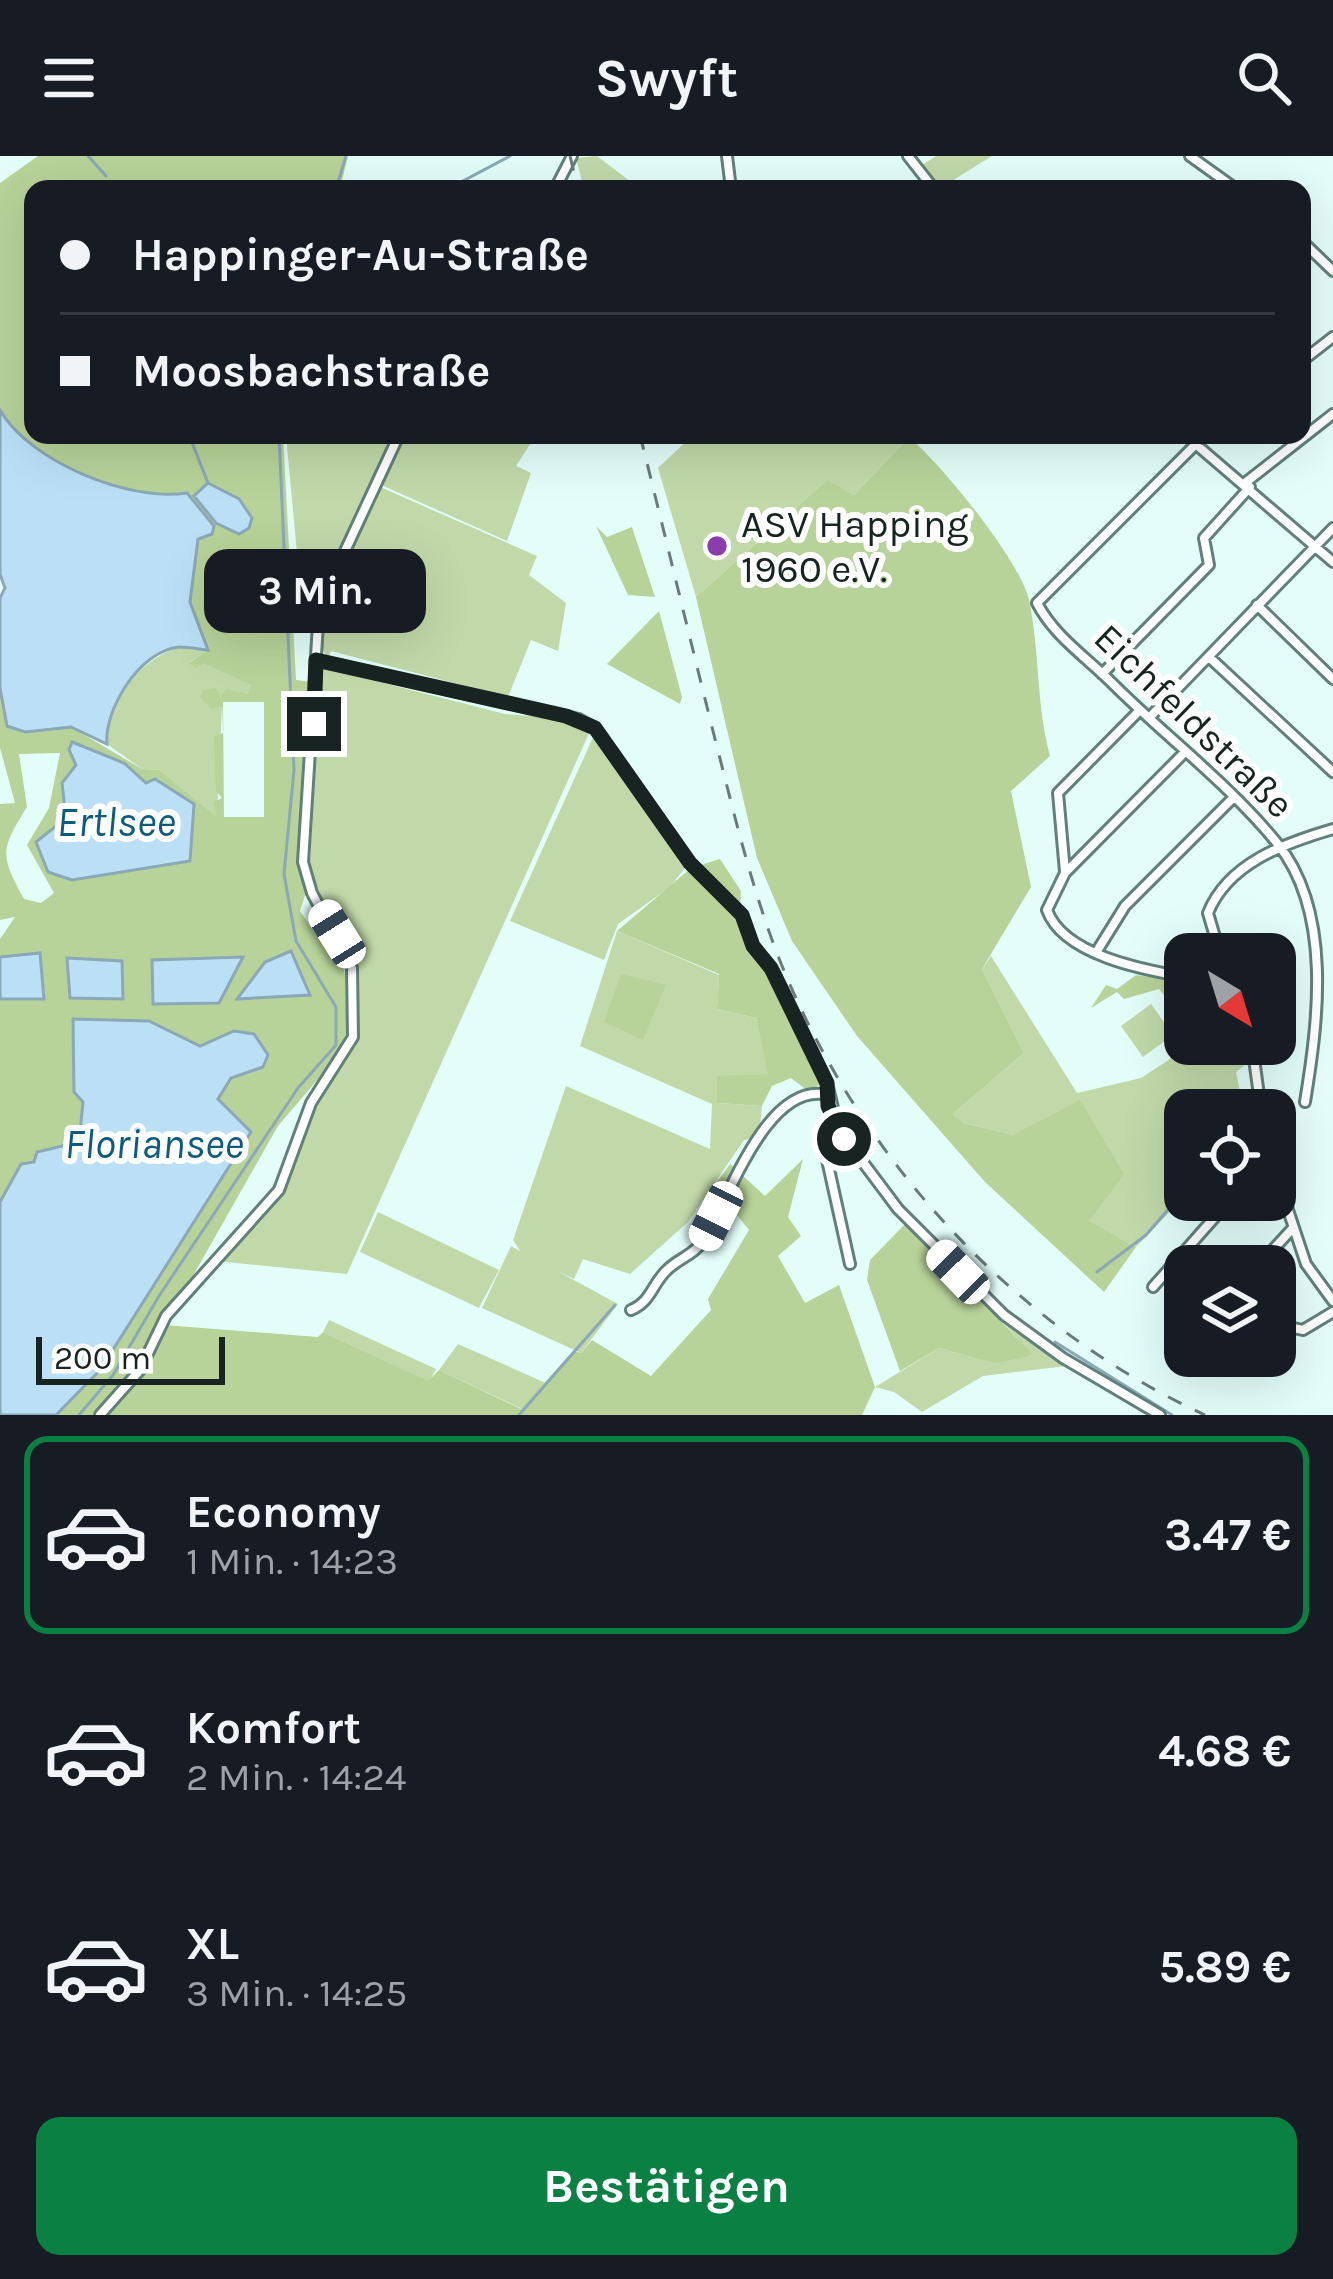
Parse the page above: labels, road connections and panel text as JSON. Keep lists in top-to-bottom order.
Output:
{
  "streets": {
    "street": ["Eichfeldstraße"]
  },
  "water": ["Ertlsee", "Floriansee"],
  "places": ["ASV Happing 1960 e.V."],
  "scale_bar": "200 m",
  "north": "bottom right",
  "page": {
    "header": "Swyft",
    "banner": ["Happinger-Au-Straße", "Moosbachstraße"],
    "bubble": "3 Min.",
    "scale": "200 m",
    "list": [
      {
        "name": "Economy",
        "note": "1 Min. · 14:23",
        "value": "3.47 €"
      },
      {
        "name": "Komfort",
        "note": "2 Min. · 14:24",
        "value": "4.68 €"
      },
      {
        "name": "XL",
        "note": "3 Min. · 14:25",
        "value": "5.89 €"
      }
    ],
    "buttons": "Bestätigen"
  }
}
